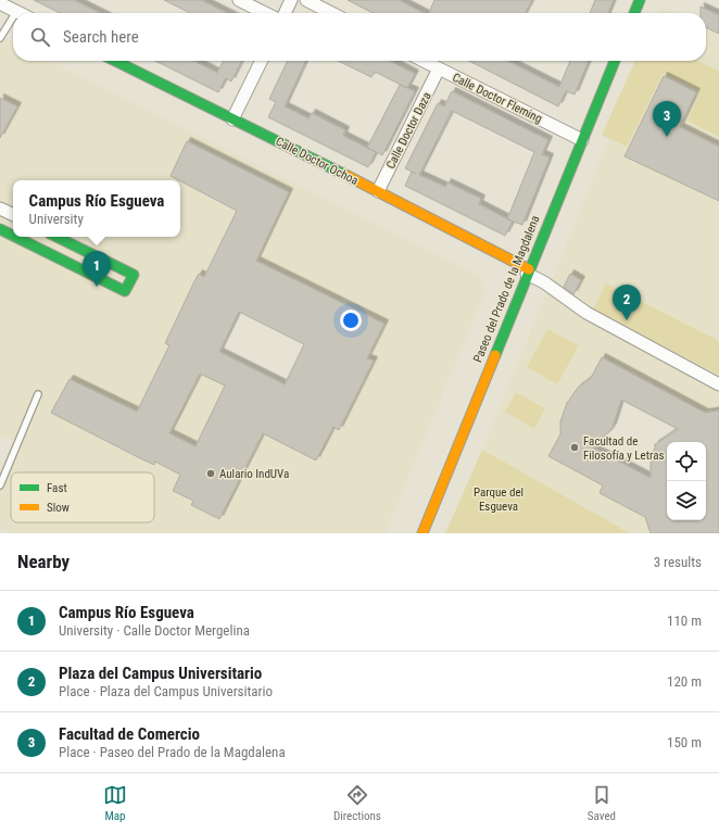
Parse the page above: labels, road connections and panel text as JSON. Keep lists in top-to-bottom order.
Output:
{
  "streets": {
    "street": [
      "Calle Doctor Fleming",
      "Calle Doctor Daza",
      "Calle Doctor Ochoa",
      "Paseo del Prado de la Magdalena"
    ]
  },
  "crossings": [
    ["Calle Doctor Fleming", "Calle Doctor Daza"],
    ["Calle Doctor Fleming", "Paseo del Prado de la Magdalena"],
    ["Calle Doctor Daza", "Calle Doctor Ochoa"],
    ["Calle Doctor Ochoa", "Paseo del Prado de la Magdalena"]
  ],
  "parks": ["Parque del Esgueva"],
  "places": ["Facultad de Filosofía y Letras", "Aulario IndUVa"],
  "legend": ["Fast", "Slow"],
  "page": {
    "search": "Search here",
    "pins": ["3", "1", "2"],
    "popup": ["Campus Río Esgueva", "University"],
    "heading": ["Nearby", "3 results"],
    "list": [
      {
        "mark": "1",
        "name": "Campus Río Esgueva",
        "note": "University · Calle Doctor Mergelina",
        "value": "110 m"
      },
      {
        "mark": "2",
        "name": "Plaza del Campus Universitario",
        "note": "Place · Plaza del Campus Universitario",
        "value": "120 m"
      },
      {
        "mark": "3",
        "name": "Facultad de Comercio",
        "note": "Place · Paseo del Prado de la Magdalena",
        "value": "150 m"
      }
    ],
    "nav": ["Map", "Directions", "Saved"]
  }
}
